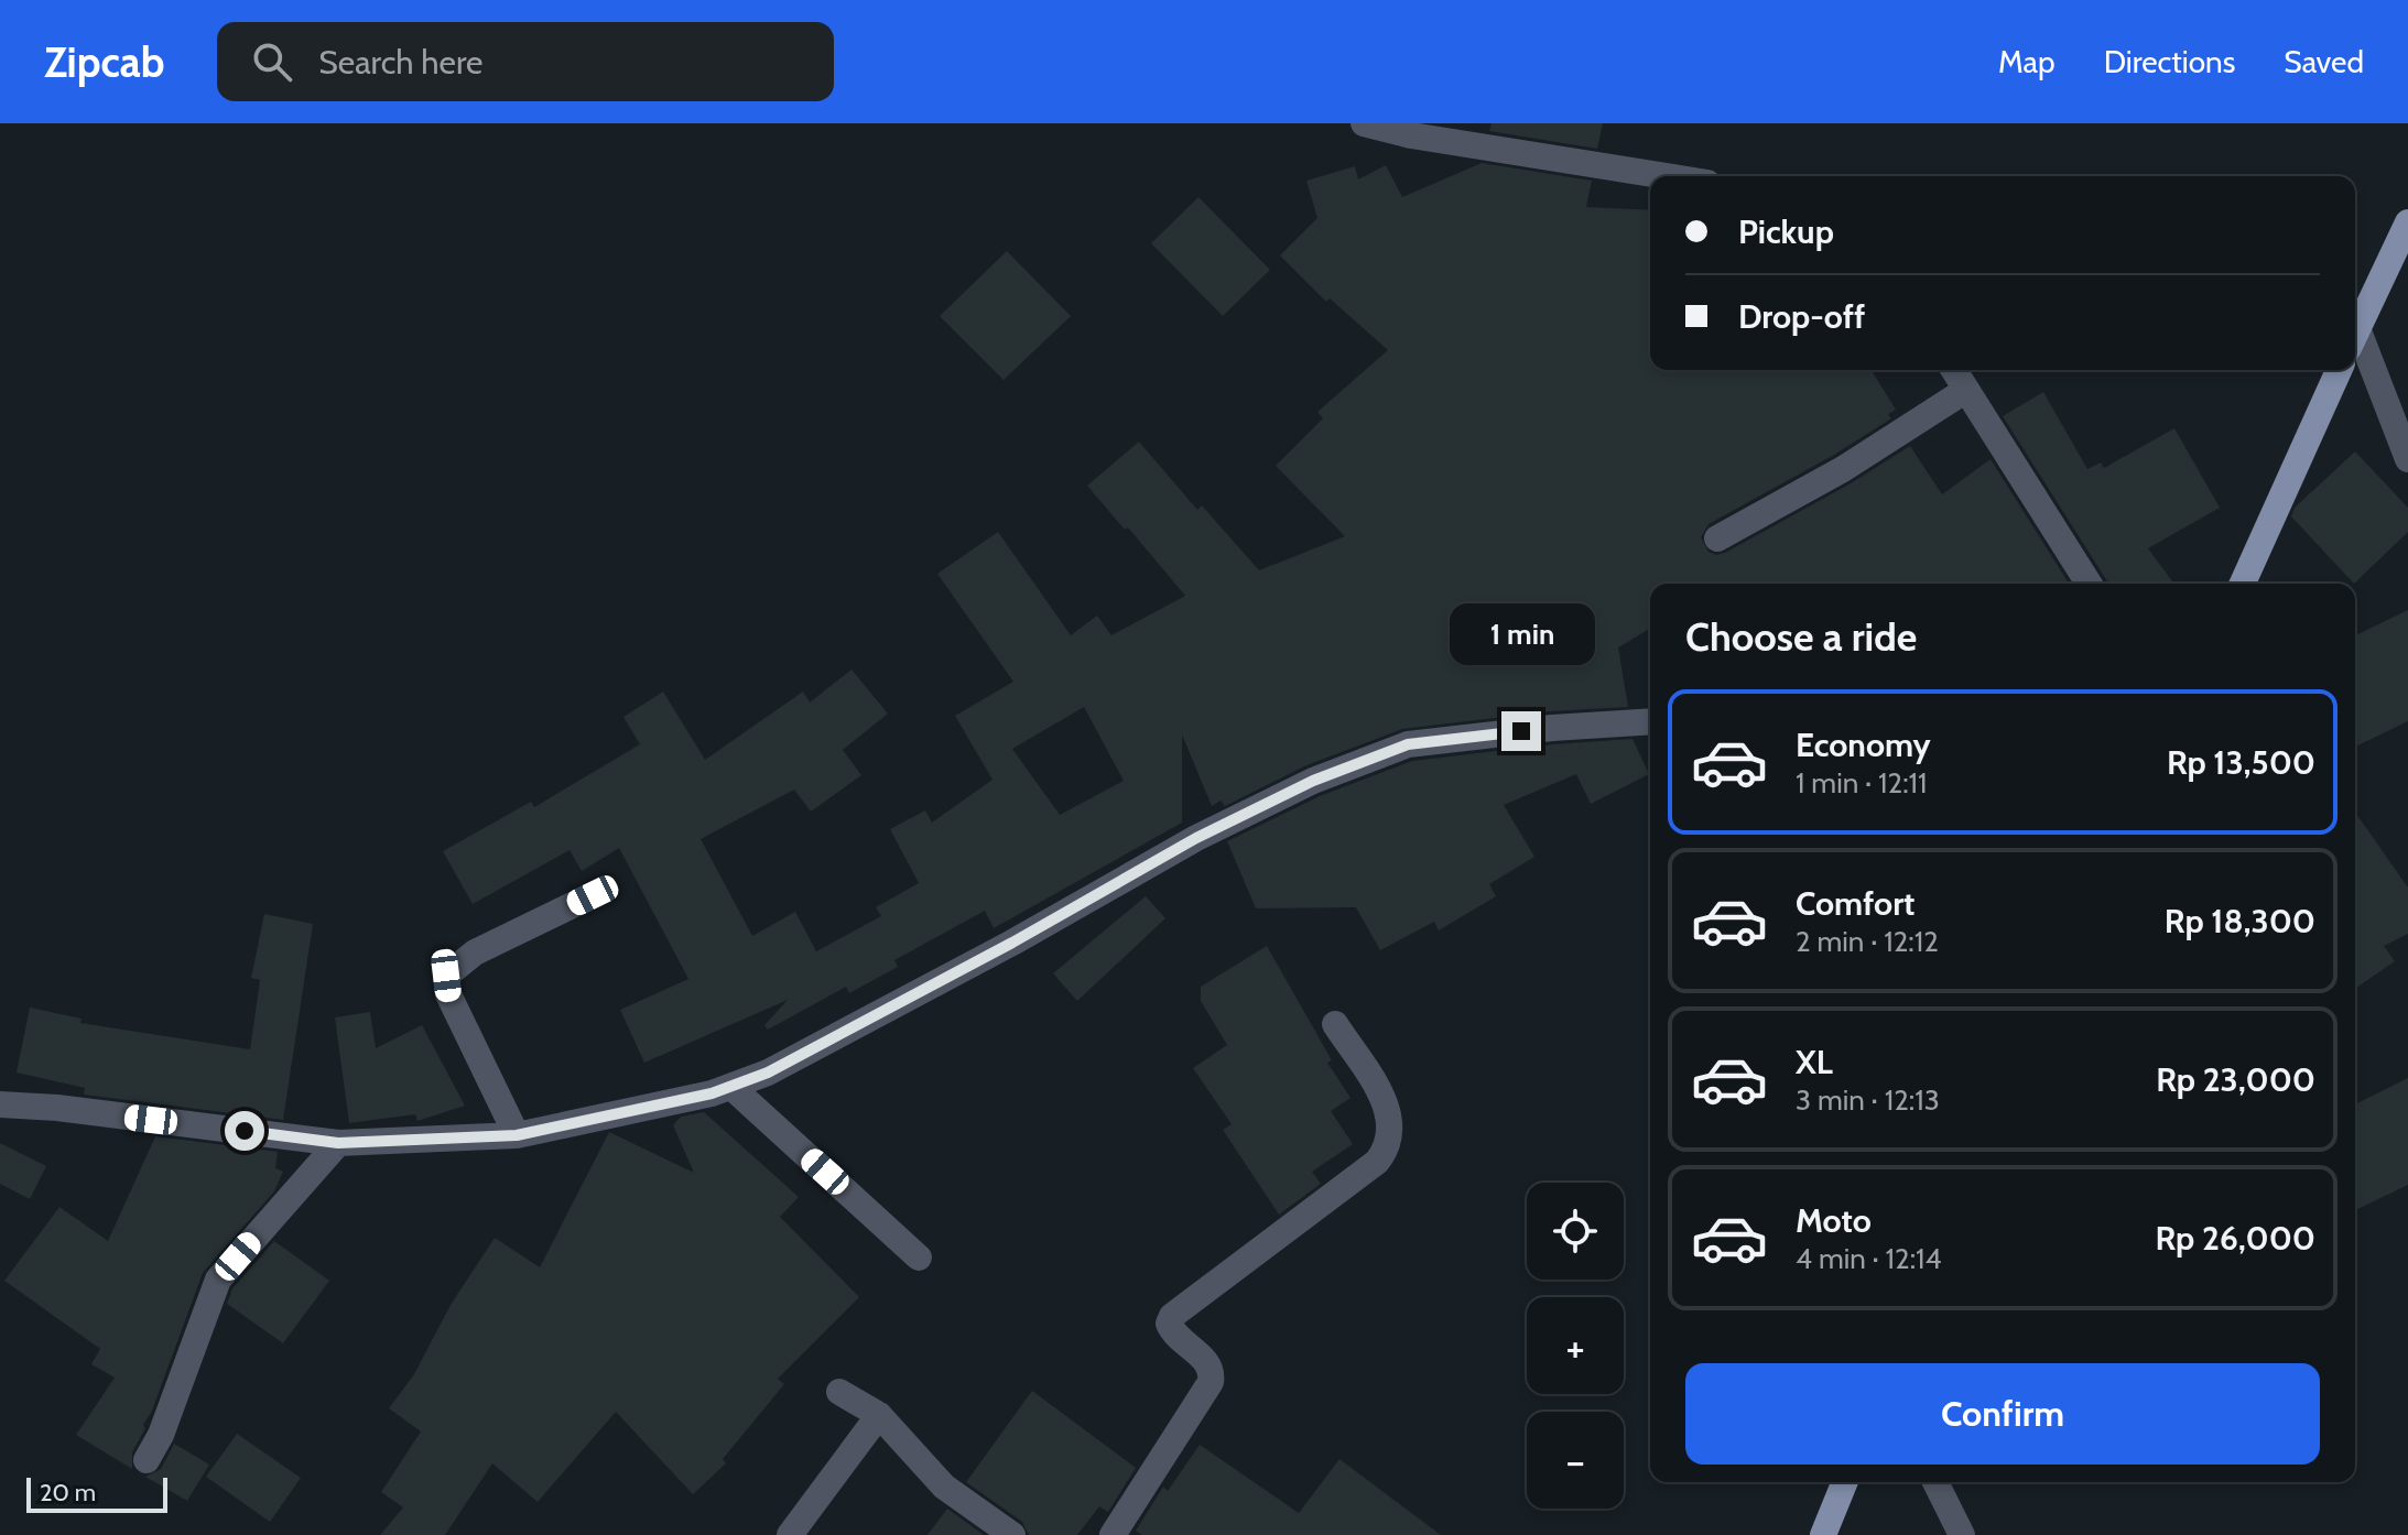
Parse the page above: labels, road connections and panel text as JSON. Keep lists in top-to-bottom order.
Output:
{
  "scale_bar": "20 m",
  "page": {
    "header": "Zipcab",
    "search": "Search here",
    "nav": ["Map", "Directions", "Saved"],
    "banner": ["Pickup", "Drop-off"],
    "heading": "Choose a ride",
    "bubble": "1 min",
    "list": [
      {
        "name": "Economy",
        "note": "1 min · 12:11",
        "value": "Rp 13,500"
      },
      {
        "name": "Comfort",
        "note": "2 min · 12:12",
        "value": "Rp 18,300"
      },
      {
        "name": "XL",
        "note": "3 min · 12:13",
        "value": "Rp 23,000"
      },
      {
        "name": "Moto",
        "note": "4 min · 12:14",
        "value": "Rp 26,000"
      }
    ],
    "map_buttons": ["+", "−"],
    "buttons": "Confirm",
    "scale": "20 m"
  }
}
